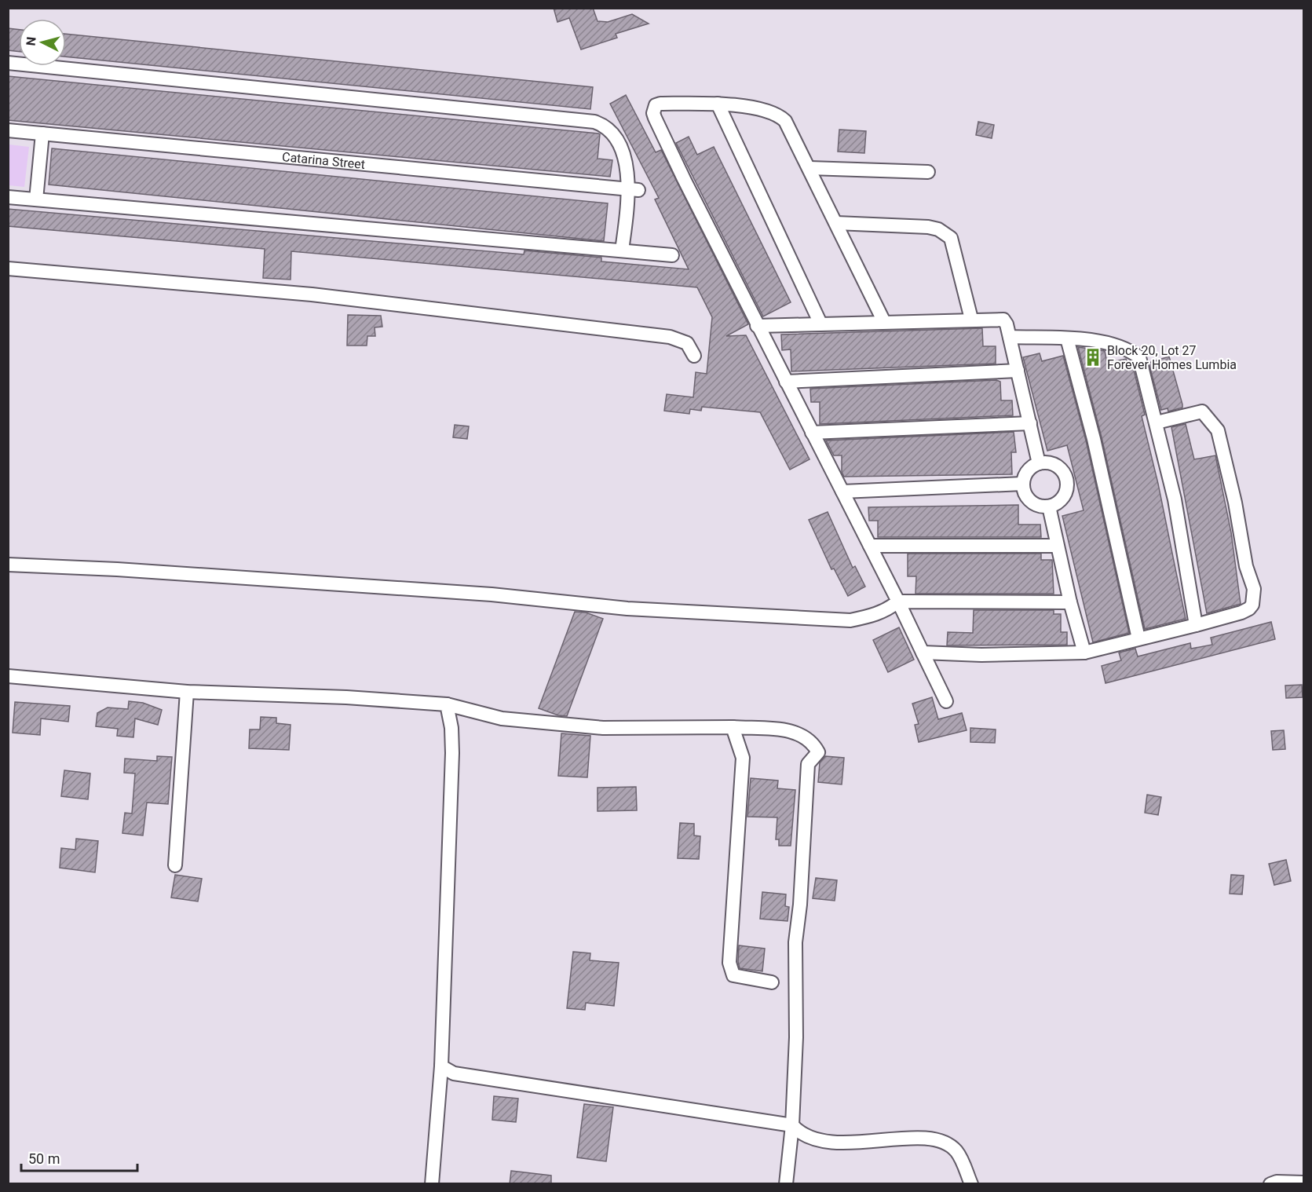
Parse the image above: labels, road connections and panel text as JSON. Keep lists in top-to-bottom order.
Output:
{
  "streets": {
    "street": ["Catarina Street"]
  },
  "places": {
    "building": ["Block 20, Lot 27 Forever Homes Lumbia"]
  },
  "scale_bar": "50 m",
  "north": "left"
}
